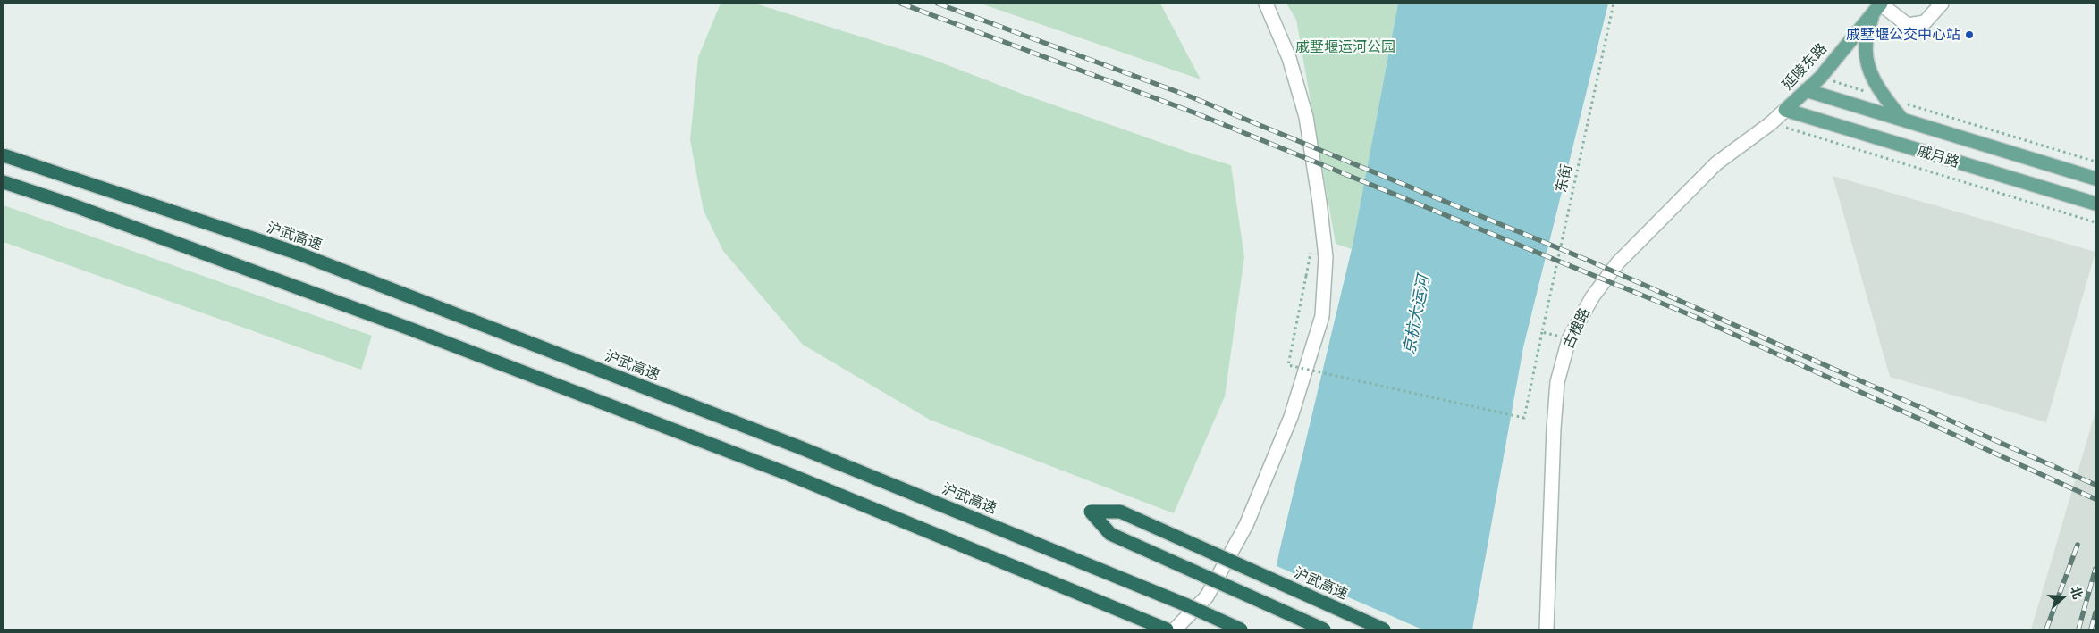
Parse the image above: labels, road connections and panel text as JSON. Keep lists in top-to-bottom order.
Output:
{
  "streets": {
    "highway": ["沪武高速"],
    "main road": ["延陵东路", "戚月路"],
    "street": ["古槐路"],
    "path": ["东街"]
  },
  "crossings": [
    ["延陵东路", "戚月路"],
    ["延陵东路", "古槐路"],
    ["戚月路", "古槐路"]
  ],
  "water": ["京杭大运河"],
  "parks": ["戚墅堰运河公园"],
  "places": ["戚墅堰公交中心站"],
  "north": "right"
}
